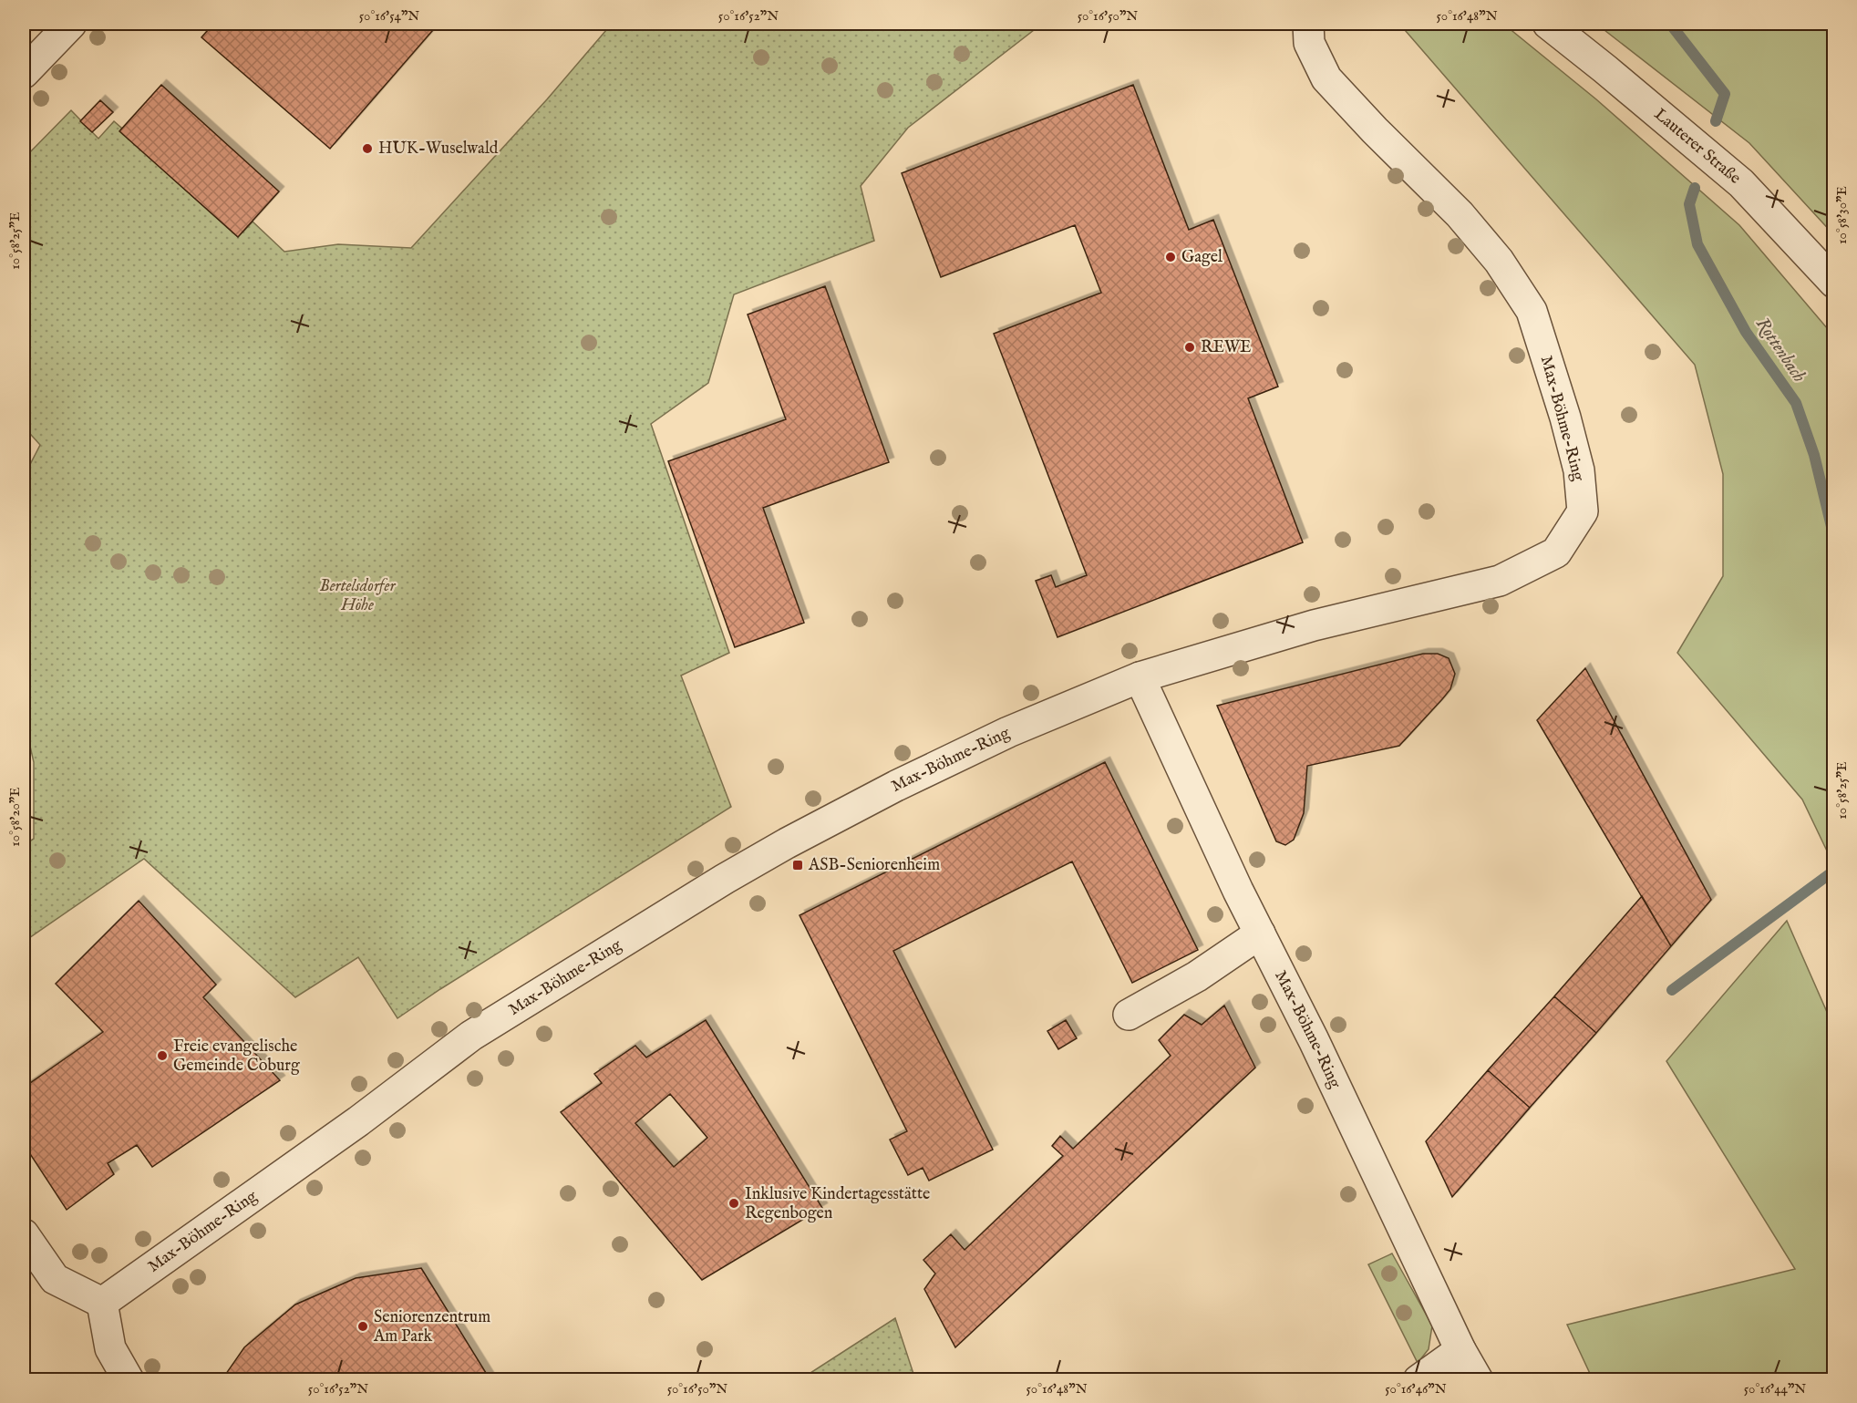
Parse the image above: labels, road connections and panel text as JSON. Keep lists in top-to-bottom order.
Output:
{
  "streets": {
    "street": ["Lauterer Straße", "Max-Böhme-Ring"]
  },
  "water": ["Rottenbach"],
  "parks": ["Bertelsdorfer Höhe"],
  "places": {
    "other": [
      "HUK-Wuselwald",
      "Gagel",
      "REWE",
      "Freie evangelische Gemeinde Coburg",
      "Inklusive Kindertagesstätte Regenbogen",
      "Seniorenzentrum Am Park"
    ],
    "transit": ["ASB-Seniorenheim"]
  },
  "coordinates": [
    "50°16'54\"N",
    "50°16'52\"N",
    "50°16'50\"N",
    "50°16'48\"N",
    "10°58'30\"E",
    "10°58'25\"E",
    "10°58'20\"E",
    "50°16'46\"N",
    "50°16'44\"N"
  ]
}
